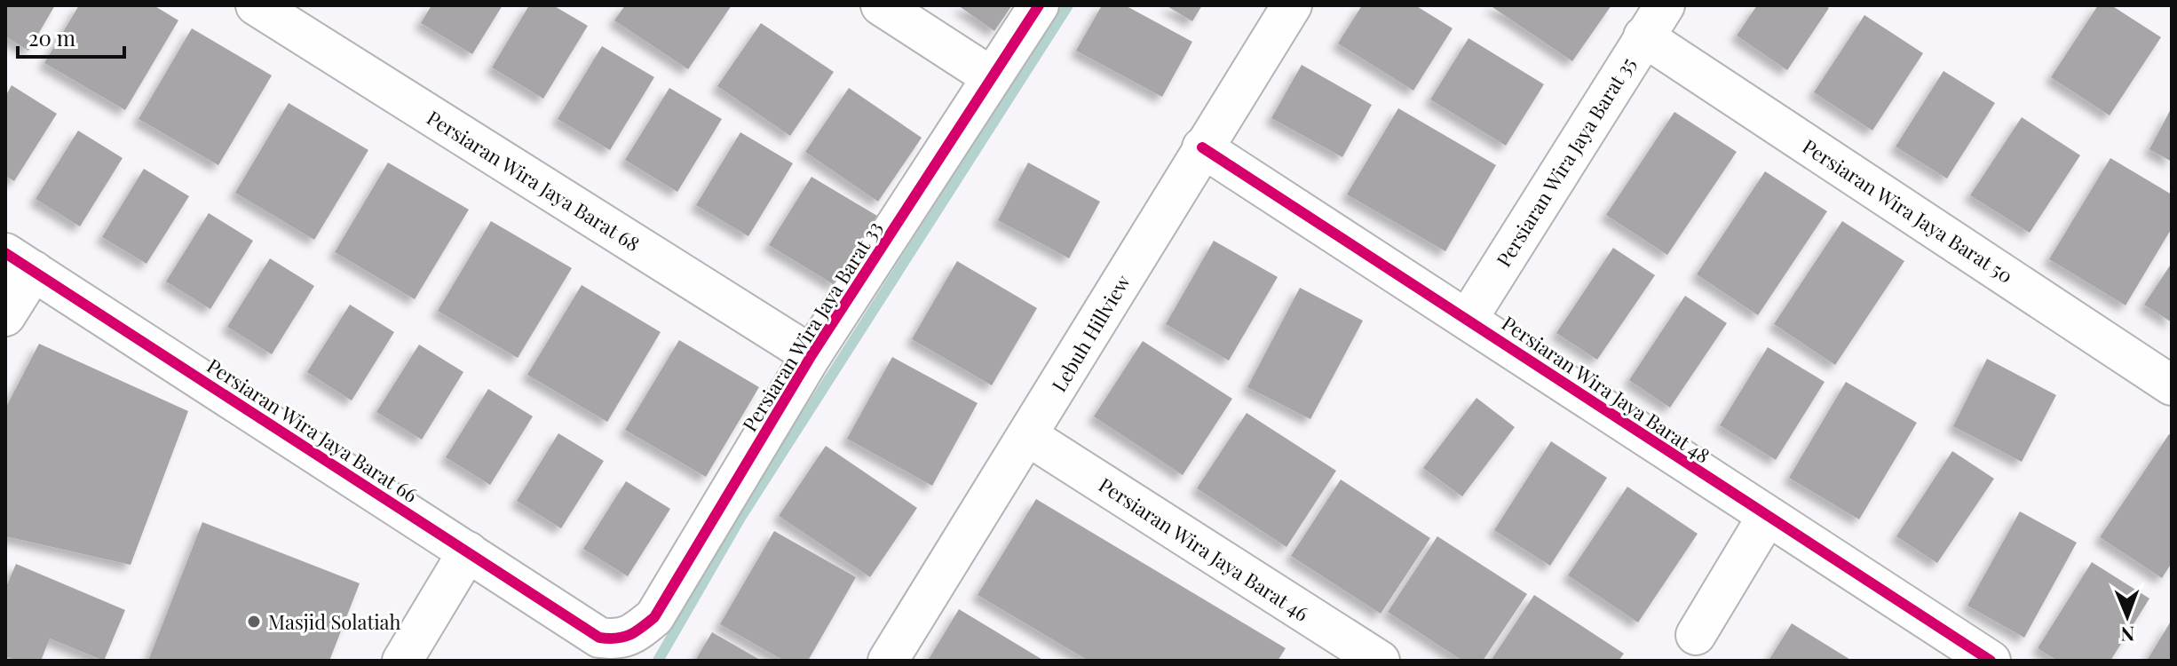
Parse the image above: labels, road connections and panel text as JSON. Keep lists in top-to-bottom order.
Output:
{
  "streets": {
    "street": [
      "Persiaran Wira Jaya Barat 35",
      "Persiaran Wira Jaya Barat 68",
      "Persiaran Wira Jaya Barat 50",
      "Persiaran Wira Jaya Barat 33",
      "Lebuh Hillview",
      "Persiaran Wira Jaya Barat 48",
      "Persiaran Wira Jaya Barat 66",
      "Persiaran Wira Jaya Barat 46"
    ]
  },
  "crossings": [
    ["Persiaran Wira Jaya Barat 35", "Persiaran Wira Jaya Barat 50"],
    ["Persiaran Wira Jaya Barat 35", "Persiaran Wira Jaya Barat 48"],
    ["Persiaran Wira Jaya Barat 68", "Persiaran Wira Jaya Barat 33"],
    ["Persiaran Wira Jaya Barat 33", "Persiaran Wira Jaya Barat 66"],
    ["Lebuh Hillview", "Persiaran Wira Jaya Barat 48"],
    ["Lebuh Hillview", "Persiaran Wira Jaya Barat 46"]
  ],
  "places": ["Masjid Solatiah"],
  "scale_bar": "20 m",
  "north": "bottom"
}
